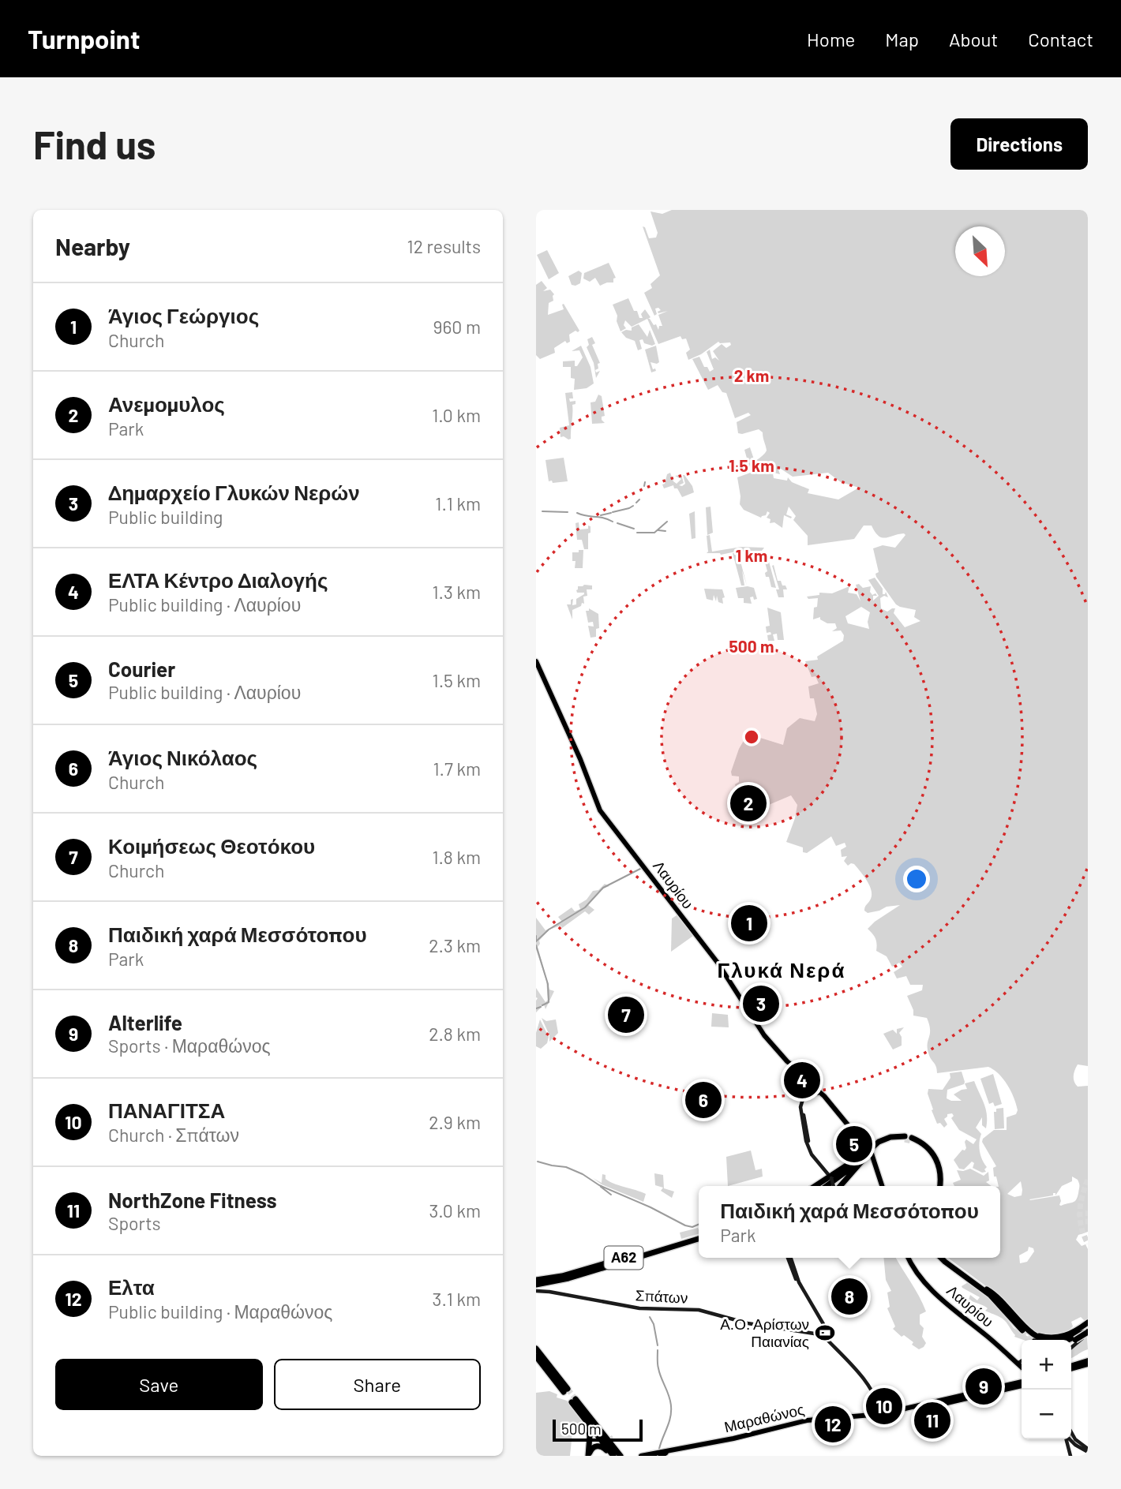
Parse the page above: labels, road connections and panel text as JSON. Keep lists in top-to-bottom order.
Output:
{
  "streets": {
    "highway": ["Α62"],
    "main road": ["Λαυρίου", "Σπάτων", "Μαραθώνος"]
  },
  "crossings": [
    ["Α62", "Σπάτων"]
  ],
  "districts": ["Γλυκά Νερά"],
  "places": {
    "sports": ["Α.Ο. Αρίστων Παιανίας"]
  },
  "scale_bar": "500 m",
  "north": "bottom right",
  "page": {
    "header": "Turnpoint",
    "nav": [
      "Home",
      "Map",
      "About",
      "Contact"
    ],
    "buttons": [
      "Directions",
      ["Save", "Share"]
    ],
    "title": "Find us",
    "heading": ["Nearby", "12 results"],
    "list": [
      {
        "mark": "1",
        "name": "Άγιος Γεώργιος",
        "note": "Church",
        "value": "960 m"
      },
      {
        "mark": "2",
        "name": "Ανεμομυλος",
        "note": "Park",
        "value": "1.0 km"
      },
      {
        "mark": "3",
        "name": "Δημαρχείο Γλυκών Νερών",
        "note": "Public building",
        "value": "1.1 km"
      },
      {
        "mark": "4",
        "name": "ΕΛΤΑ Κέντρο Διαλογής",
        "note": "Public building · Λαυρίου",
        "value": "1.3 km"
      },
      {
        "mark": "5",
        "name": "Courier",
        "note": "Public building · Λαυρίου",
        "value": "1.5 km"
      },
      {
        "mark": "6",
        "name": "Άγιος Νικόλαος",
        "note": "Church",
        "value": "1.7 km"
      },
      {
        "mark": "7",
        "name": "Κοιμήσεως Θεοτόκου",
        "note": "Church",
        "value": "1.8 km"
      },
      {
        "mark": "8",
        "name": "Παιδική χαρά Μεσσότοπου",
        "note": "Park",
        "value": "2.3 km"
      },
      {
        "mark": "9",
        "name": "Alterlife",
        "note": "Sports · Μαραθώνος",
        "value": "2.8 km"
      },
      {
        "mark": "10",
        "name": "ΠΑΝΑΓΙΤΣΑ",
        "note": "Church · Σπάτων",
        "value": "2.9 km"
      },
      {
        "mark": "11",
        "name": "NorthZone Fitness",
        "note": "Sports",
        "value": "3.0 km"
      },
      {
        "mark": "12",
        "name": "Ελτα",
        "note": "Public building · Μαραθώνος",
        "value": "3.1 km"
      }
    ],
    "pins": [
      "2",
      "1",
      "3",
      "7",
      "4",
      "6",
      "5",
      "8",
      "9",
      "10",
      "11",
      "12"
    ],
    "popup": ["Παιδική χαρά Μεσσότοπου", "Park"],
    "map_buttons": ["+", "−"],
    "scale": "500 m"
  },
  "rings": [
    "2 km",
    "1.5 km",
    "1 km",
    "500 m"
  ]
}
